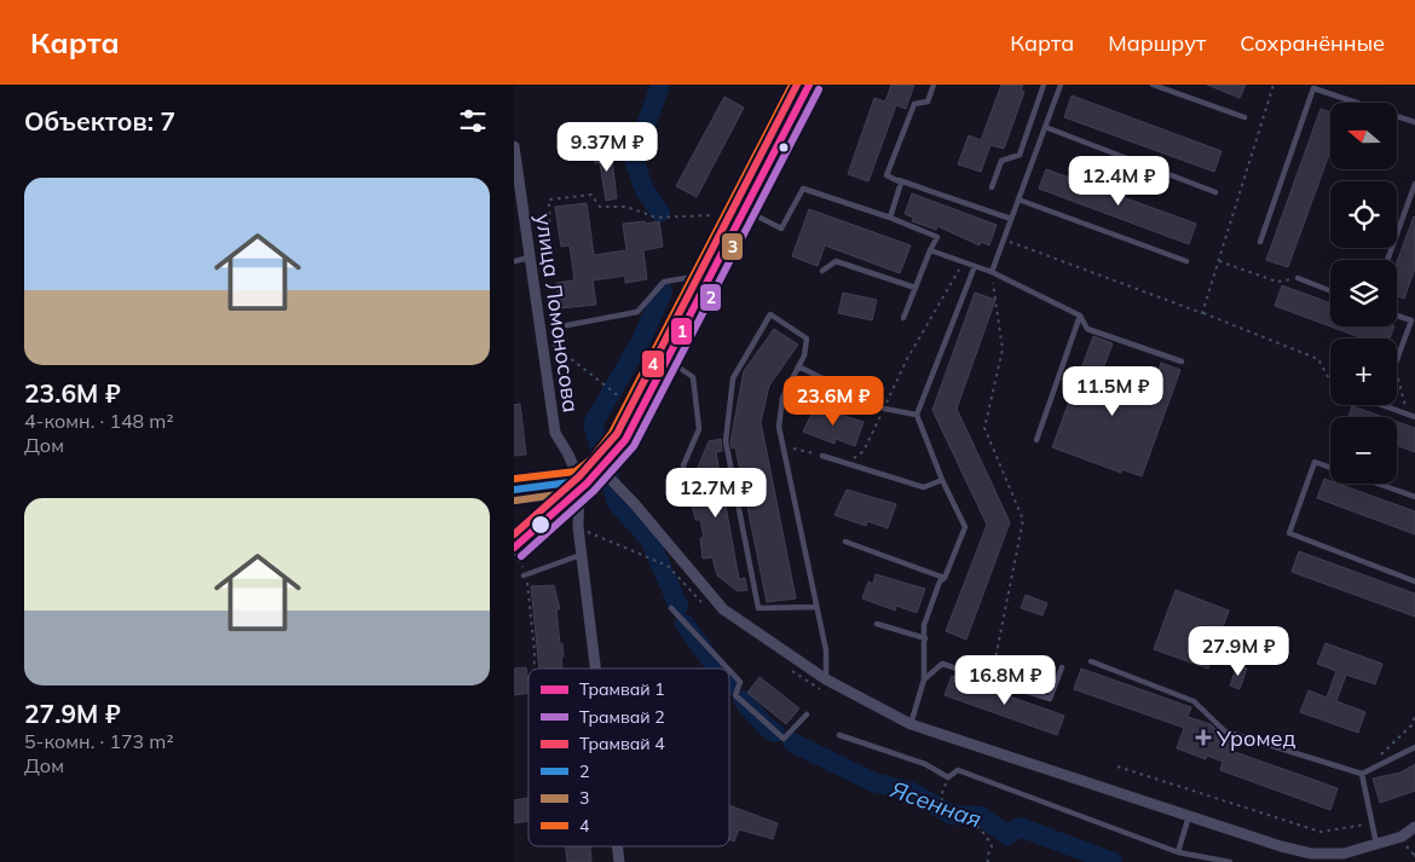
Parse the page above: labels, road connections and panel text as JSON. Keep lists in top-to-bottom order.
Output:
{
  "streets": {
    "street": ["улица Ломоносова"]
  },
  "water": ["Ясенная"],
  "places": {
    "health": ["Уромед"]
  },
  "lines": [
    "tram line 1",
    "tram line 4",
    "transit line 2",
    "transit line 4",
    "tram line 2",
    "transit line 3"
  ],
  "legend": [
    "Трамвай 1",
    "Трамвай 2",
    "Трамвай 4",
    "2",
    "3",
    "4"
  ],
  "north": "left",
  "page": {
    "header": "Карта",
    "nav": ["Карта", "Маршрут", "Сохранённые"],
    "heading": "Объектов: 7",
    "map_buttons": ["+", "−"],
    "price": [
      "9.37M ₽",
      "12.4M ₽",
      "11.5M ₽",
      "23.6M ₽",
      "12.7M ₽",
      "27.9M ₽",
      "16.8M ₽"
    ],
    "list": [
      {
        "name": "23.6M ₽",
        "note": "4-комн. · 148 m² · Дом"
      },
      {
        "name": "27.9M ₽",
        "note": "5-комн. · 173 m² · Дом"
      }
    ]
  }
}
